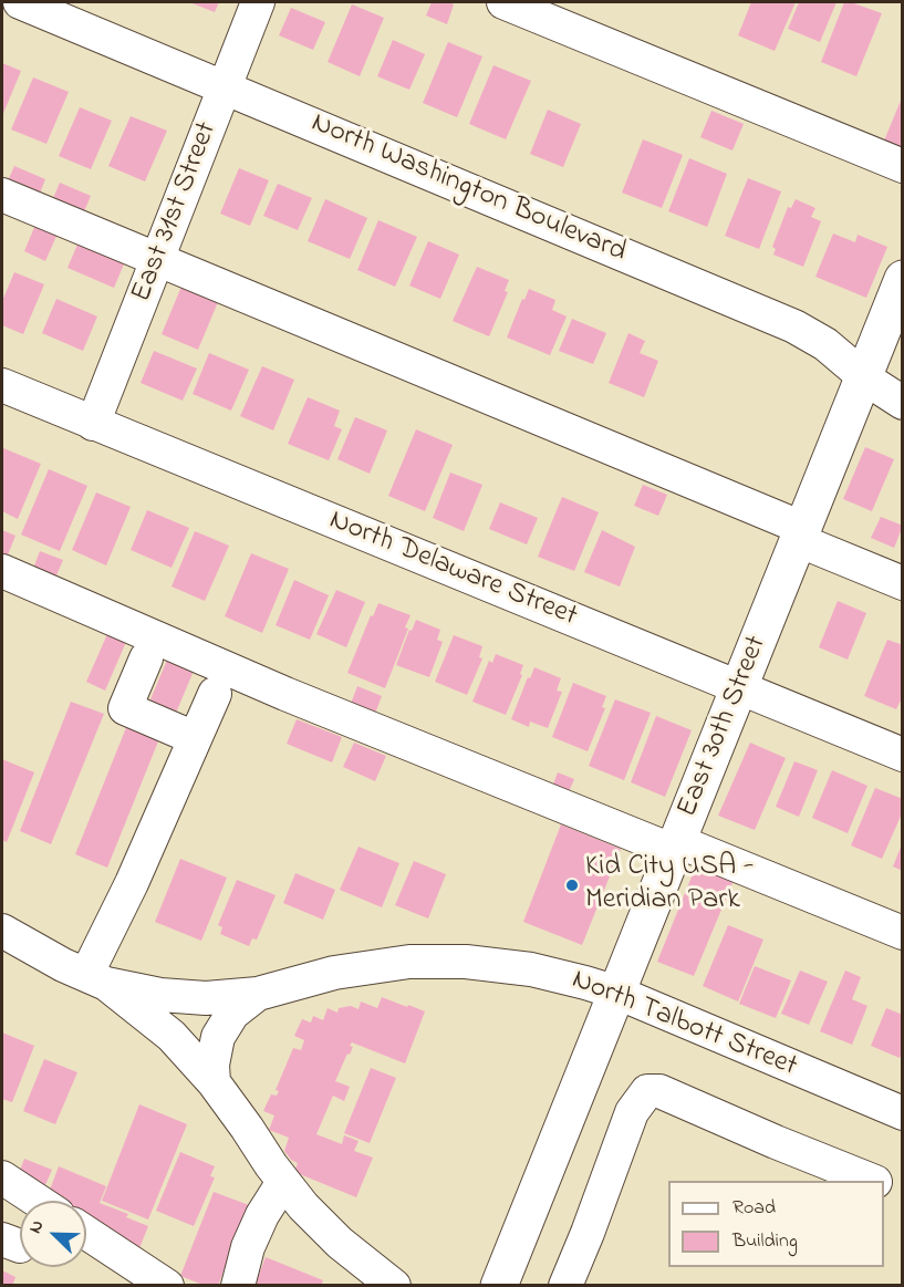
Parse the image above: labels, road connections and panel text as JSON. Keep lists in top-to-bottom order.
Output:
{
  "streets": {
    "main road": ["East 30th Street"],
    "street": [
      "North Washington Boulevard",
      "East 31st Street",
      "North Delaware Street",
      "North Talbott Street"
    ]
  },
  "crossings": [
    ["North Washington Boulevard", "East 31st Street"],
    ["North Washington Boulevard", "East 30th Street"],
    ["East 31st Street", "North Delaware Street"],
    ["North Delaware Street", "East 30th Street"],
    ["East 30th Street", "North Talbott Street"]
  ],
  "places": ["Kid City USA - Meridian Park"],
  "legend": ["Road", "Building"],
  "north": "top left"
}
